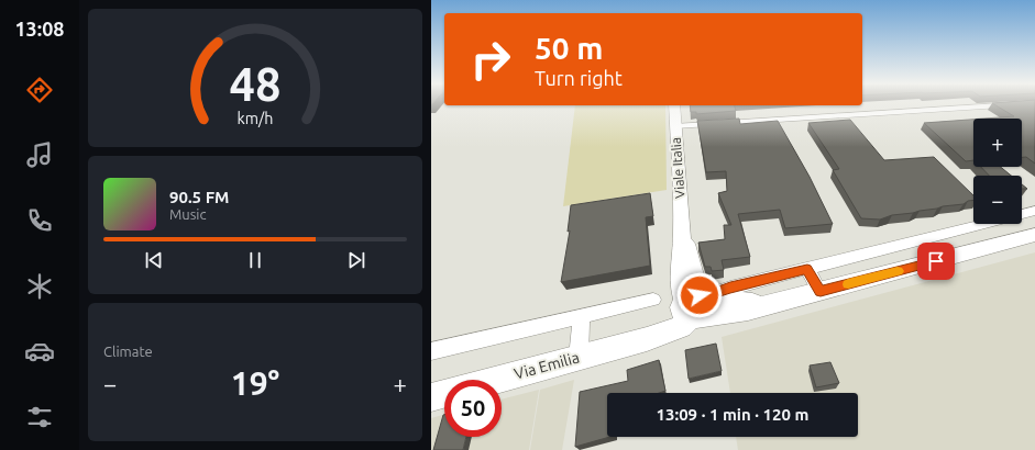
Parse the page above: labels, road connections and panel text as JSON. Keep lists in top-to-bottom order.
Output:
{
  "streets": {
    "main road": ["Via Emilia"],
    "street": ["Viale Italia"]
  },
  "crossings": [
    ["Viale Italia", "Via Emilia"]
  ],
  "page": {
    "tabs": "13:08",
    "turn": ["50 m", "Turn right"],
    "map_buttons": ["+", "−"],
    "song": ["90.5 FM", "Music"],
    "tile": "Climate",
    "heat": ["−", "19°", "+"],
    "limit": "50",
    "trip": "13:09 · 1 min · 120 m",
    "gauge": ["48", "km/h"]
  }
}
